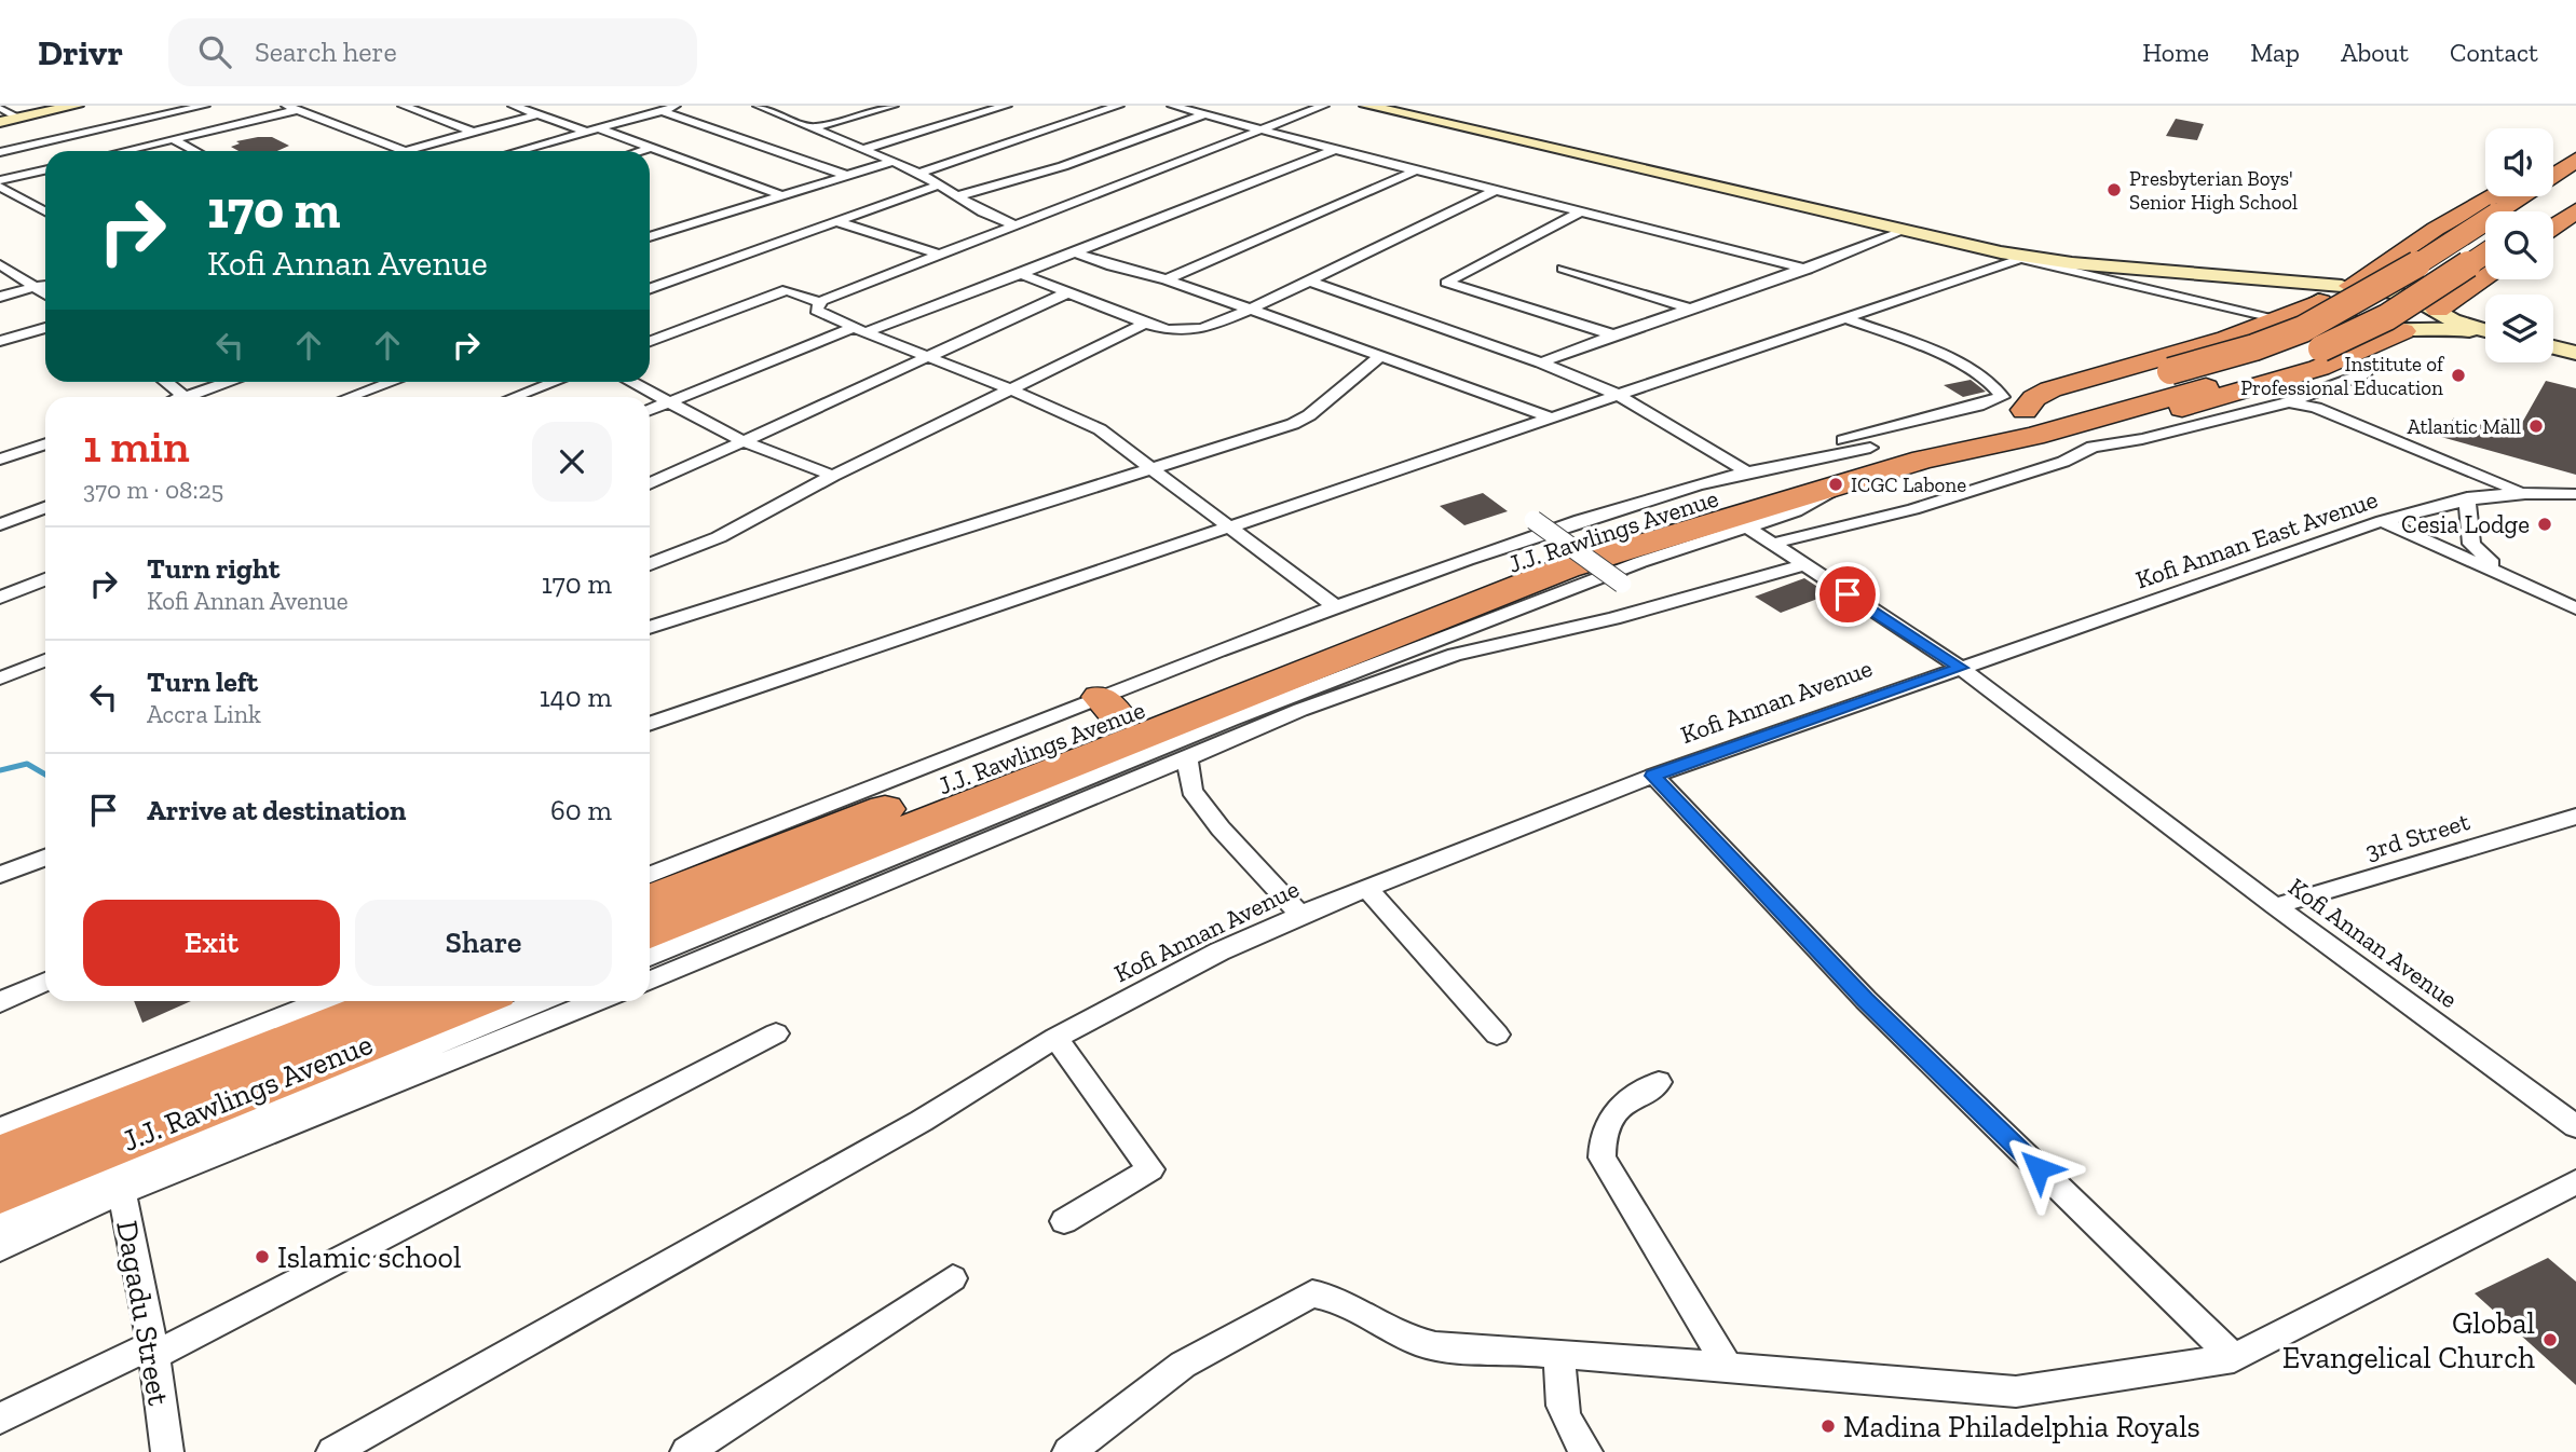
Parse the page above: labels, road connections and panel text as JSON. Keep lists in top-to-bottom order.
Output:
{
  "streets": {
    "highway": ["J.J. Rawlings Avenue"],
    "street": [
      "Kofi Annan East Avenue",
      "Kofi Annan Avenue",
      "3rd Street",
      "Dagadu Street"
    ]
  },
  "crossings": [
    ["Kofi Annan East Avenue", "Kofi Annan Avenue"],
    ["Kofi Annan Avenue", "3rd Street"]
  ],
  "places": [
    "Presbyterian Boys' Senior High School",
    "Institute of Professional Education",
    "Atlantic Mall",
    "ICGC Labone",
    "Cesia Lodge",
    "Islamic school",
    "Global Evangelical Church",
    "Madina Philadelphia Royals"
  ],
  "page": {
    "header": "Drivr",
    "search": "Search here",
    "nav": [
      "Home",
      "Map",
      "About",
      "Contact"
    ],
    "turn": ["170 m", "Kofi Annan Avenue"],
    "heading": ["1 min", "370 m · 08:25"],
    "list": [
      {
        "name": "Turn right",
        "note": "Kofi Annan Avenue",
        "value": "170 m"
      },
      {
        "name": "Turn left",
        "note": "Accra Link",
        "value": "140 m"
      },
      {
        "name": "Arrive at destination",
        "value": "60 m"
      }
    ],
    "buttons": ["Exit", "Share"]
  }
}
